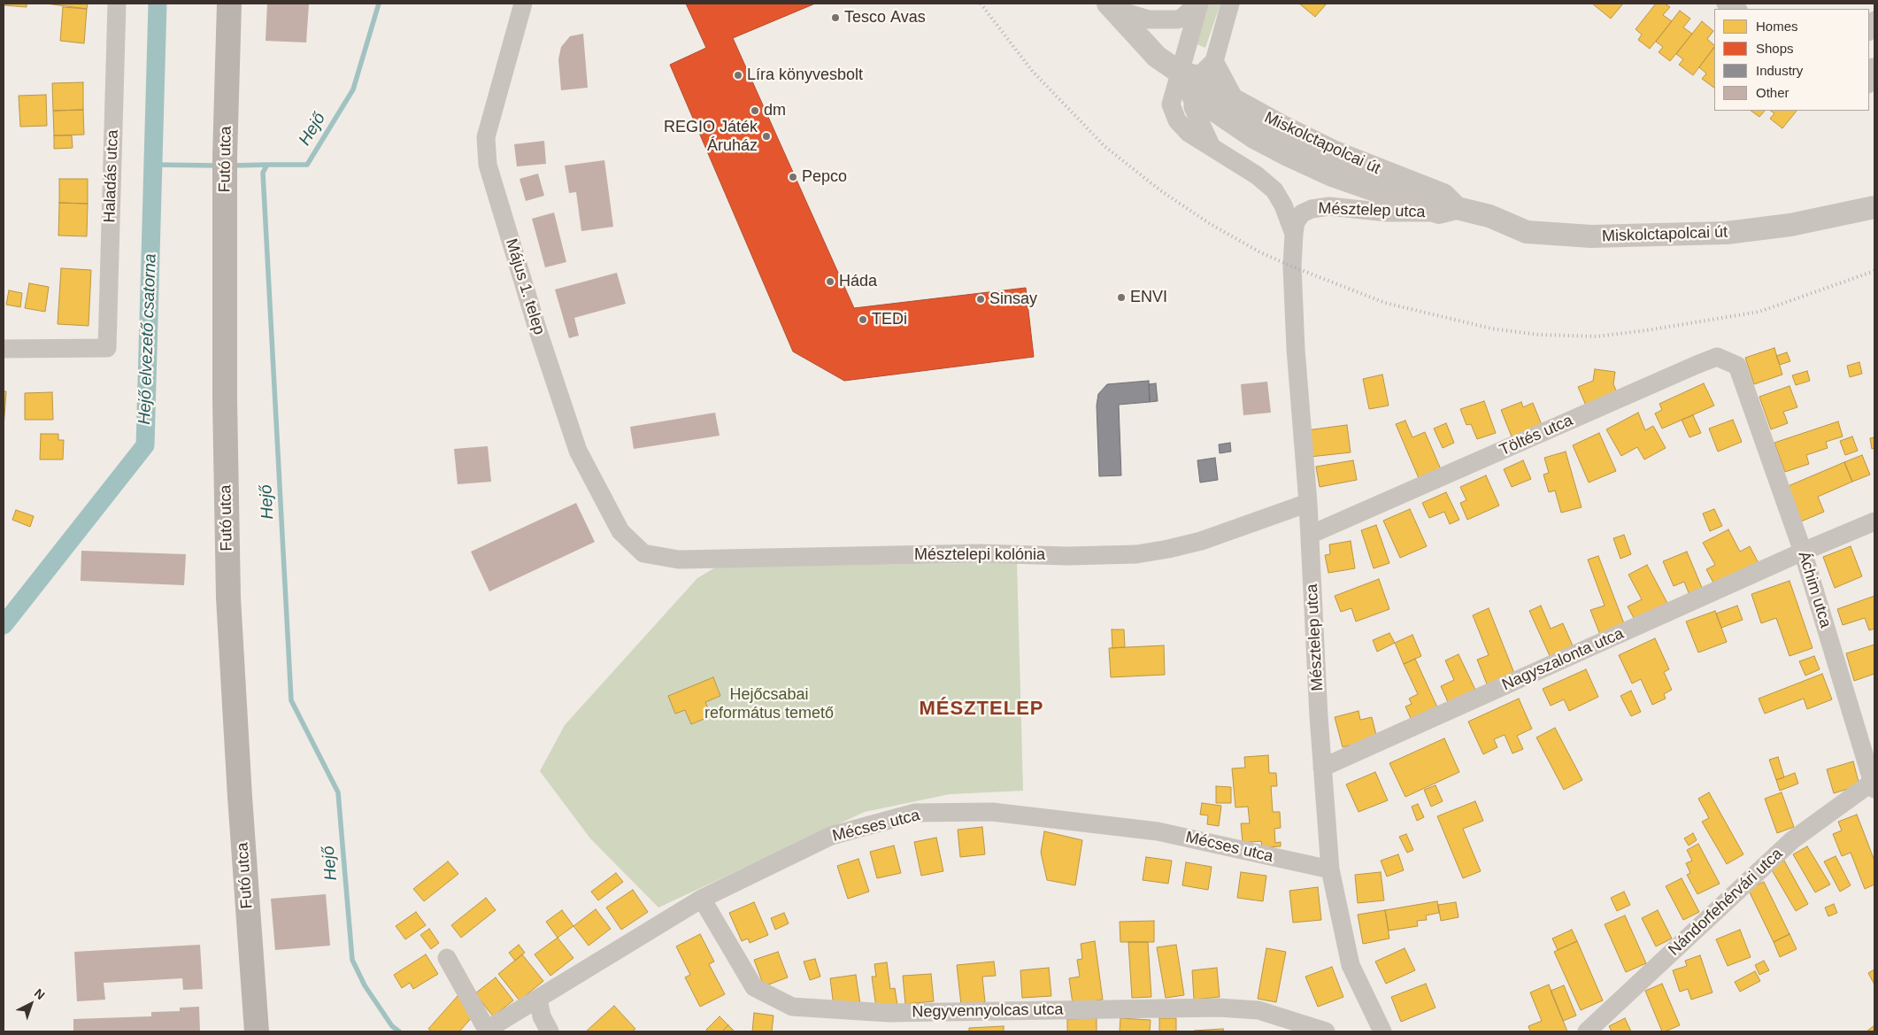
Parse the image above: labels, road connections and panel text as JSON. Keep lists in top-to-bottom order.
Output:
{
  "streets": {
    "main road": ["Futó utca"],
    "street": [
      "Miskolctapolcai út",
      "Haladás utca",
      "Mésztelep utca",
      "Május 1. telep",
      "Töltés utca",
      "Mésztelepi kolónia",
      "Áchim utca",
      "Nagyszalonta utca",
      "Mécses utca",
      "Nándorfehérvári utca",
      "Negyvennyolcas utca"
    ]
  },
  "crossings": [
    ["Miskolctapolcai út", "Mésztelep utca"],
    ["Mésztelep utca", "Töltés utca"],
    ["Mésztelep utca", "Mésztelepi kolónia"],
    ["Mésztelep utca", "Nagyszalonta utca"],
    ["Mésztelep utca", "Mécses utca"],
    ["Május 1. telep", "Mésztelepi kolónia"],
    ["Töltés utca", "Áchim utca"],
    ["Áchim utca", "Nagyszalonta utca"],
    ["Áchim utca", "Nándorfehérvári utca"],
    ["Mécses utca", "Negyvennyolcas utca"]
  ],
  "districts": ["MÉSZTELEP"],
  "water": ["Hejő", "Hejő elvezető csatorna"],
  "parks": ["Hejőcsabai református temető"],
  "places": [
    "Tesco Avas",
    "Líra könyvesbolt",
    "dm",
    "REGIO Játék Áruház",
    "Pepco",
    "Háda",
    "ENVI",
    "Sinsay",
    "TEDi"
  ],
  "legend": [
    "Homes",
    "Shops",
    "Industry",
    "Other"
  ],
  "north": "top right"
}
